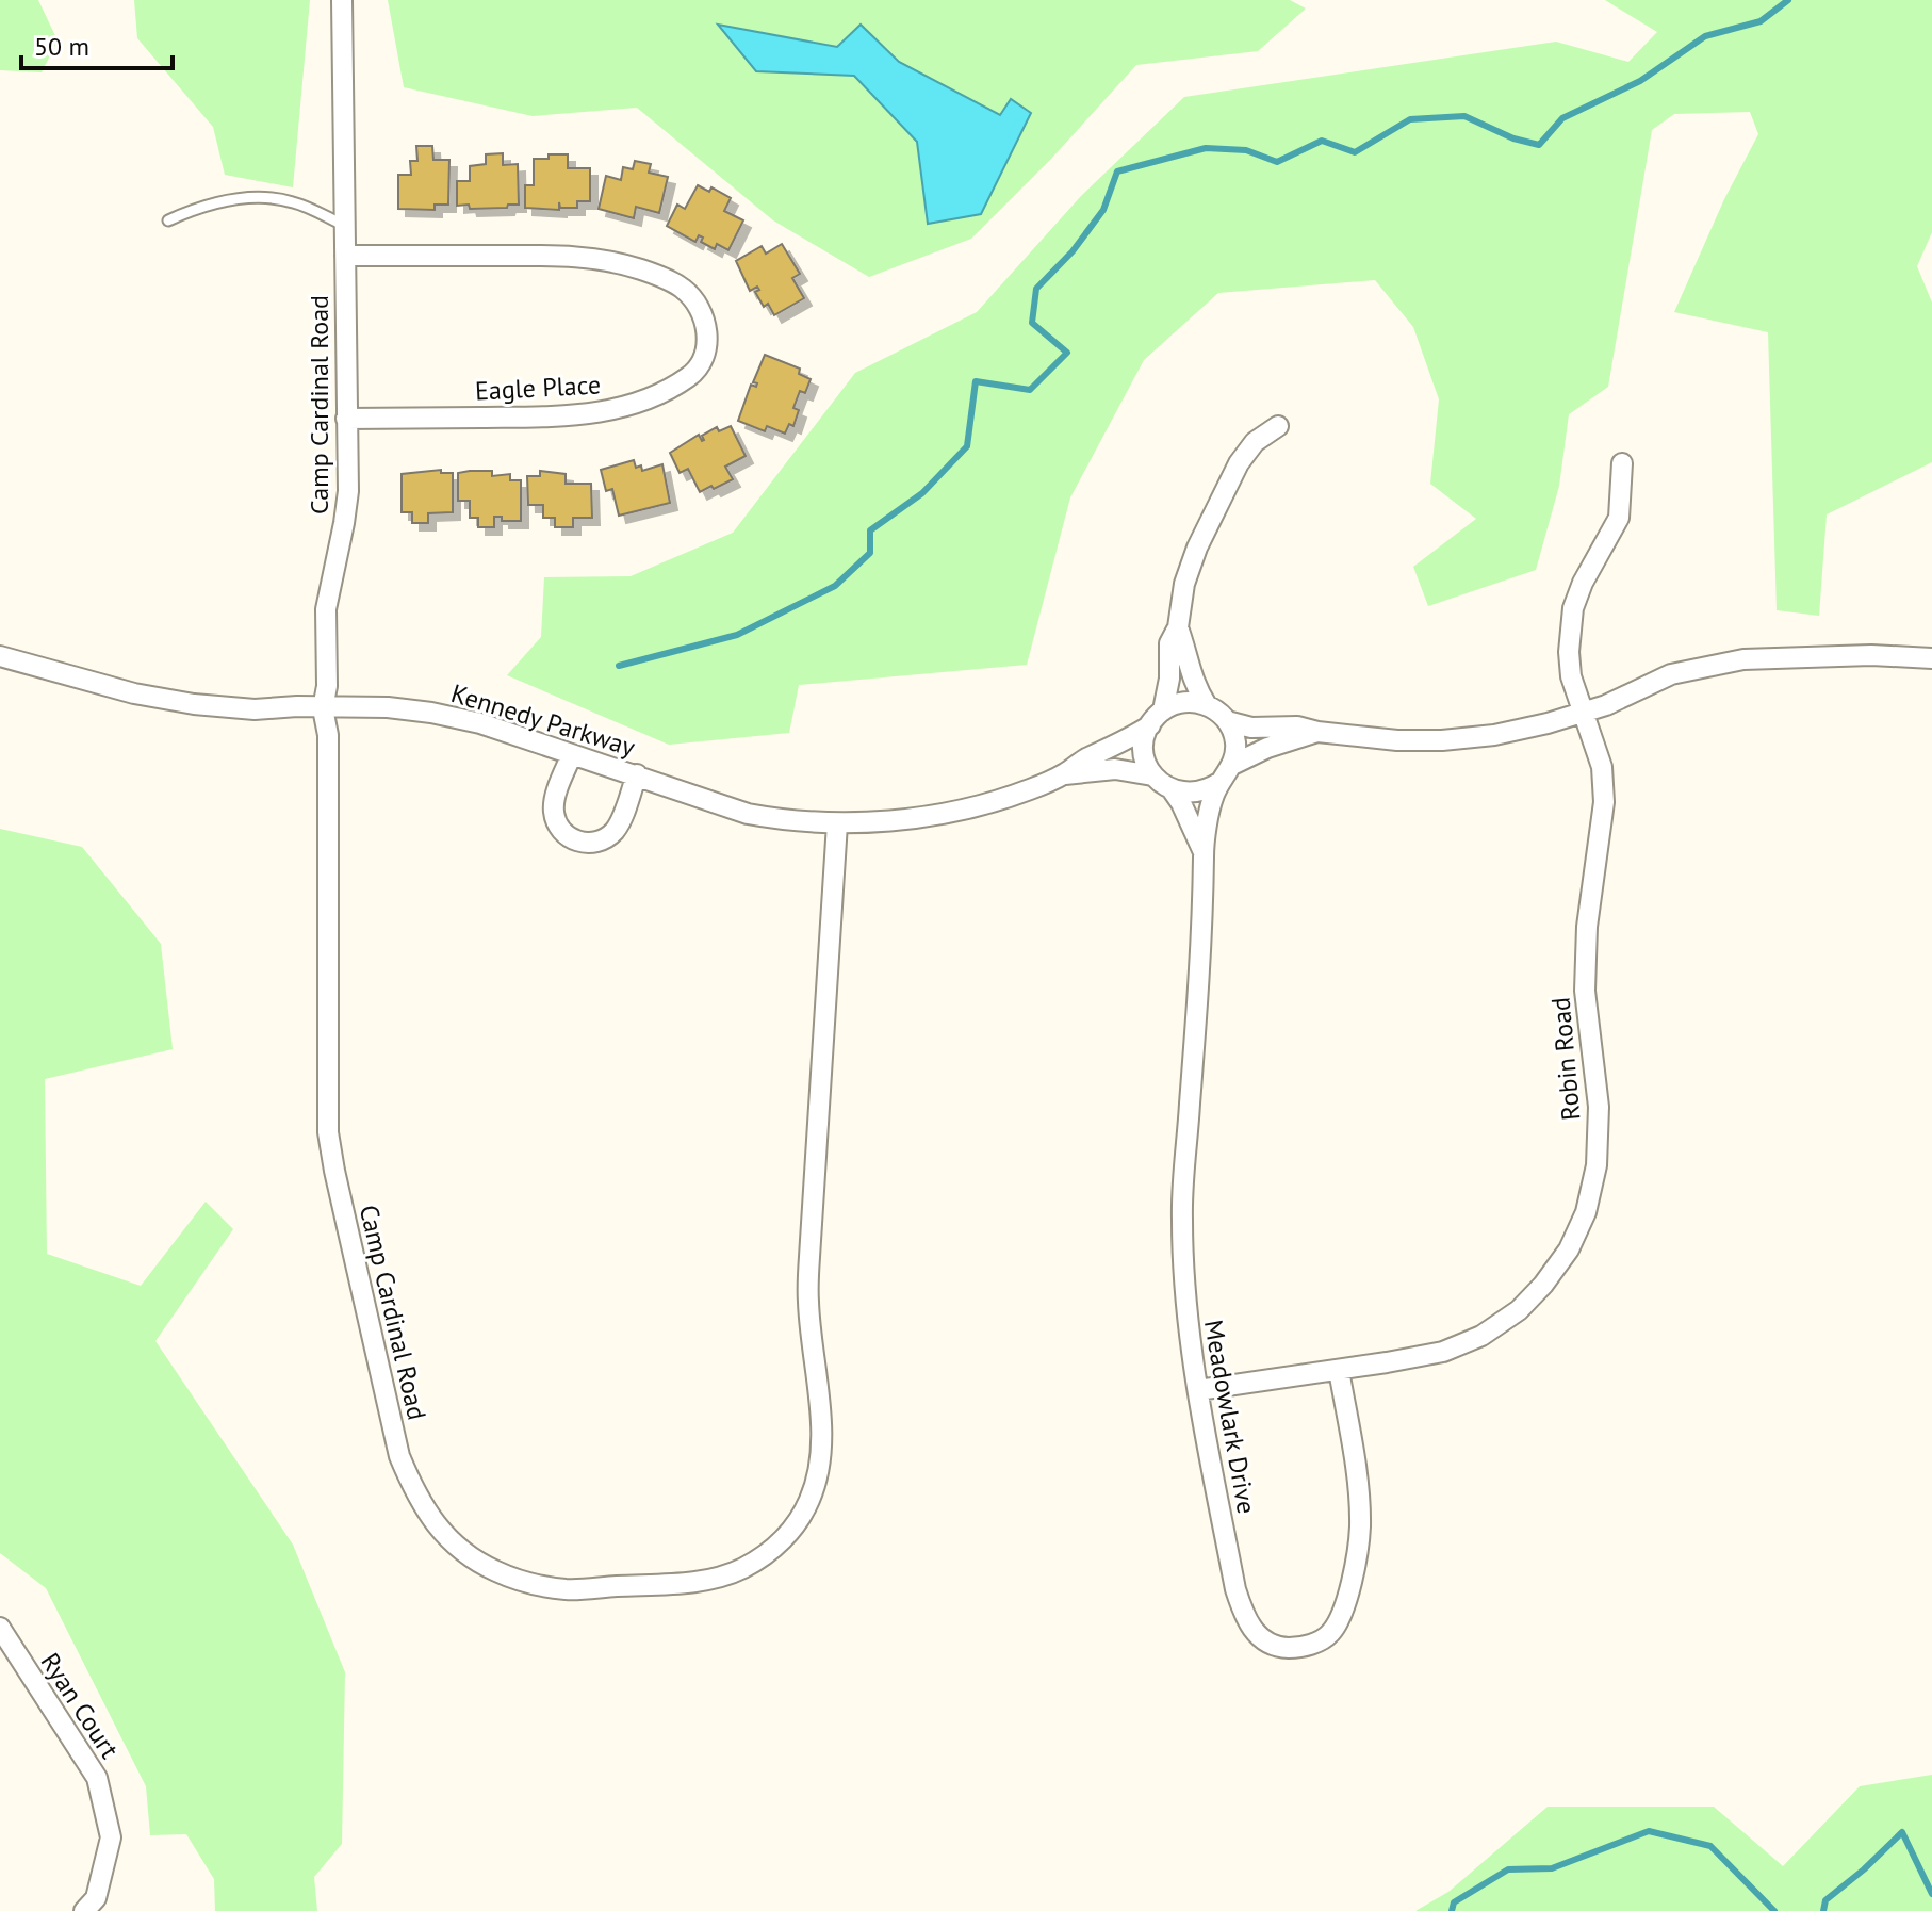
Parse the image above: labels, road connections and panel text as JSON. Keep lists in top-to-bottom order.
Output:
{
  "streets": {
    "street": [
      "Eagle Place",
      "Camp Cardinal Road",
      "Kennedy Parkway",
      "Robin Road",
      "Meadowlark Drive",
      "Ryan Court"
    ]
  },
  "crossings": [
    ["Eagle Place", "Camp Cardinal Road"],
    ["Camp Cardinal Road", "Kennedy Parkway"],
    ["Kennedy Parkway", "Meadowlark Drive"],
    ["Robin Road", "Meadowlark Drive"]
  ],
  "scale_bar": "50 m"
}
